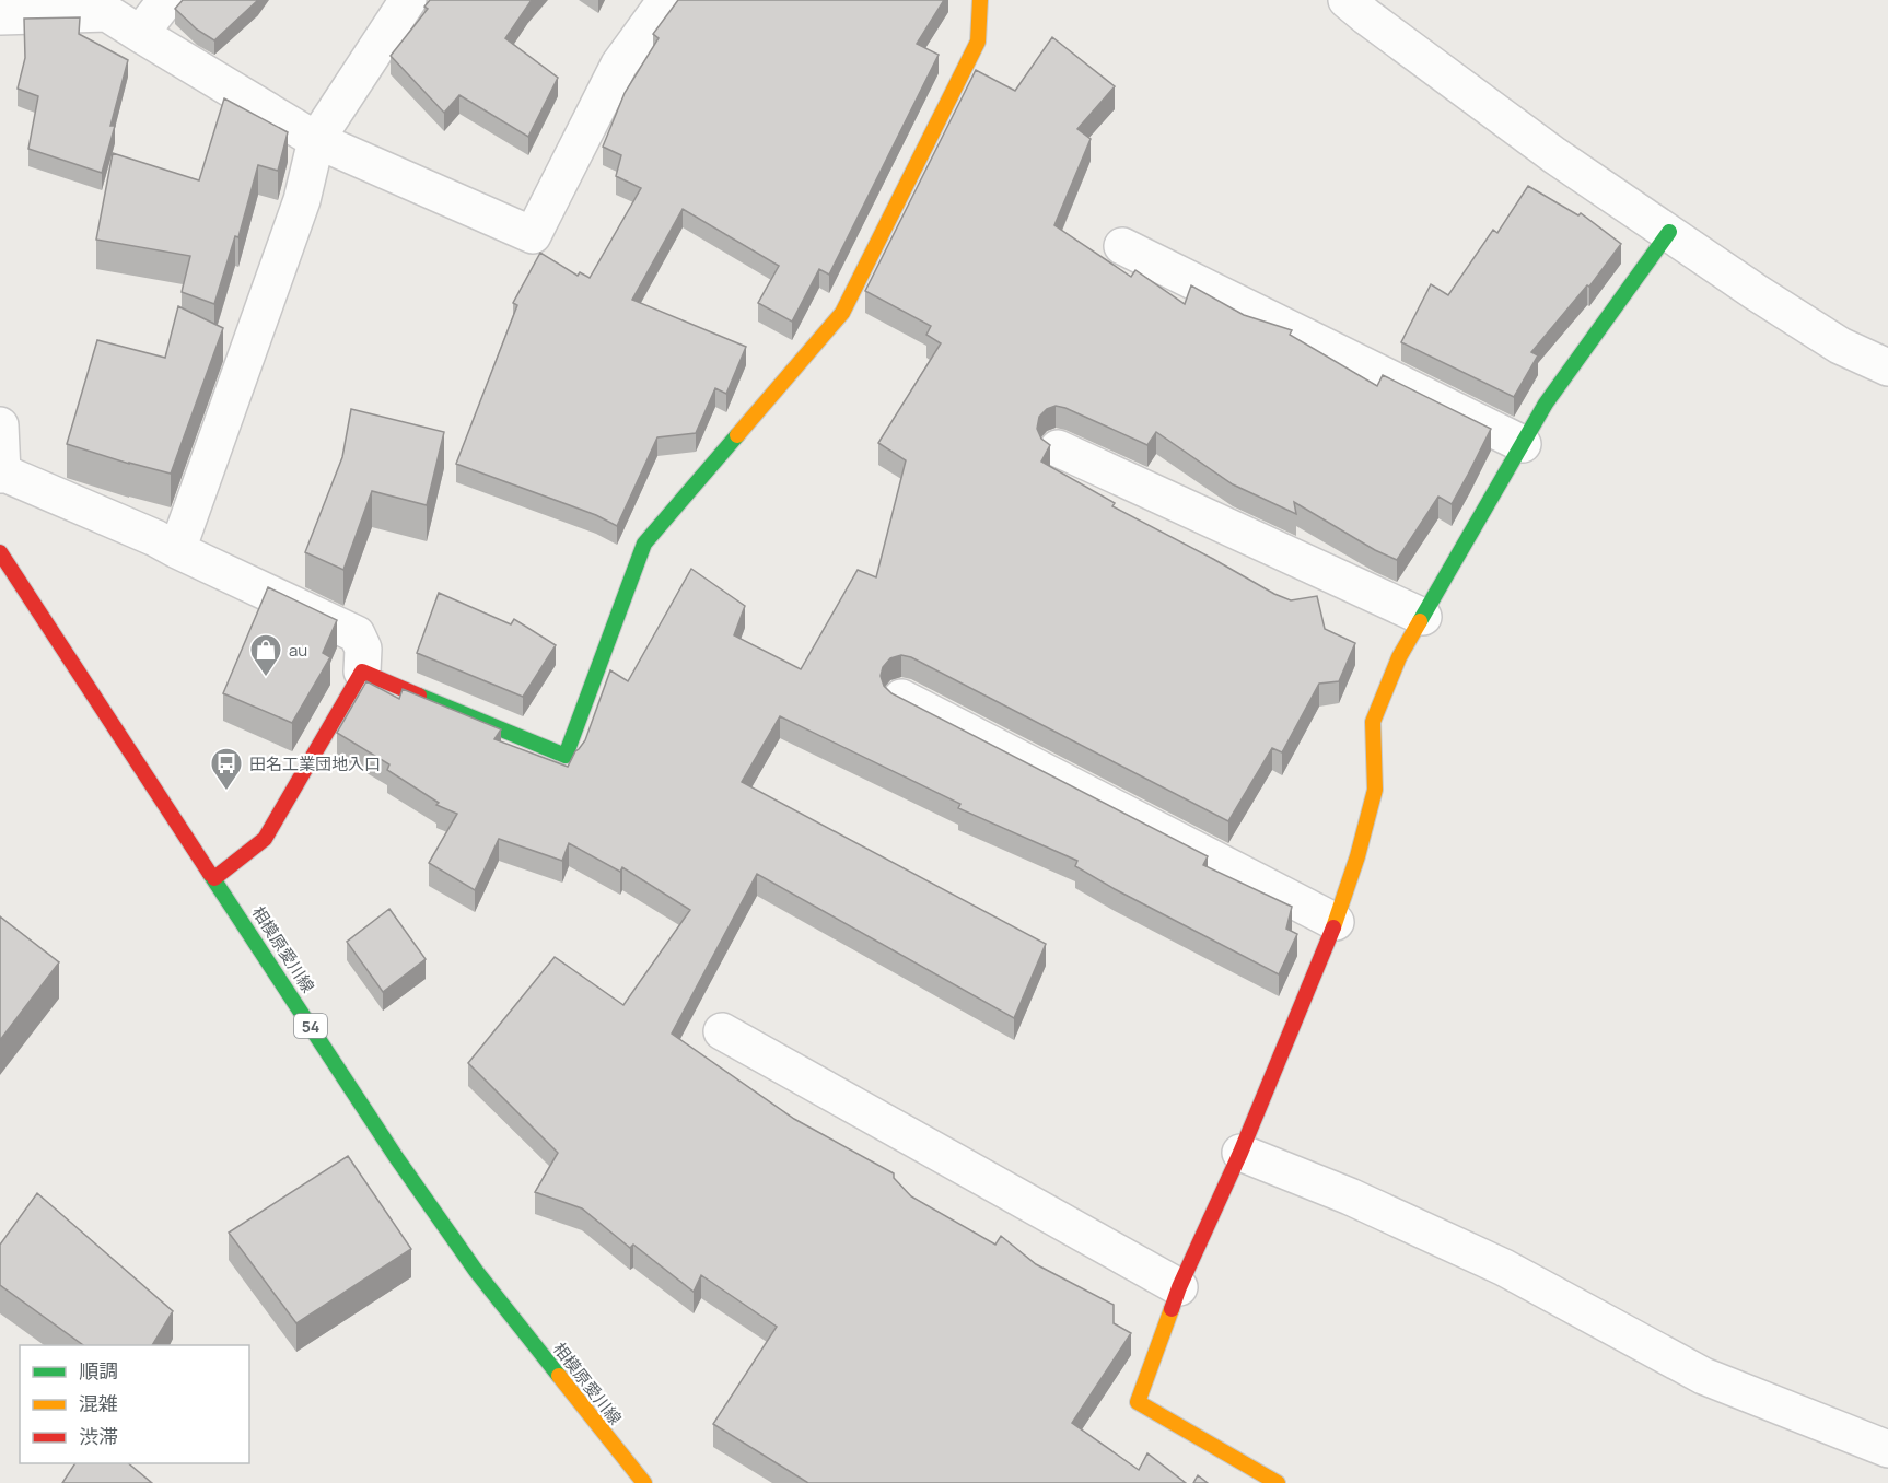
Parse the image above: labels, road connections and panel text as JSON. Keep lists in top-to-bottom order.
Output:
{
  "streets": {
    "street": ["相模原愛川線", "54"]
  },
  "places": {
    "shop": ["au"],
    "bus stop": ["田名工業団地入口"]
  },
  "legend": ["順調", "混雑", "渋滞"]
}
